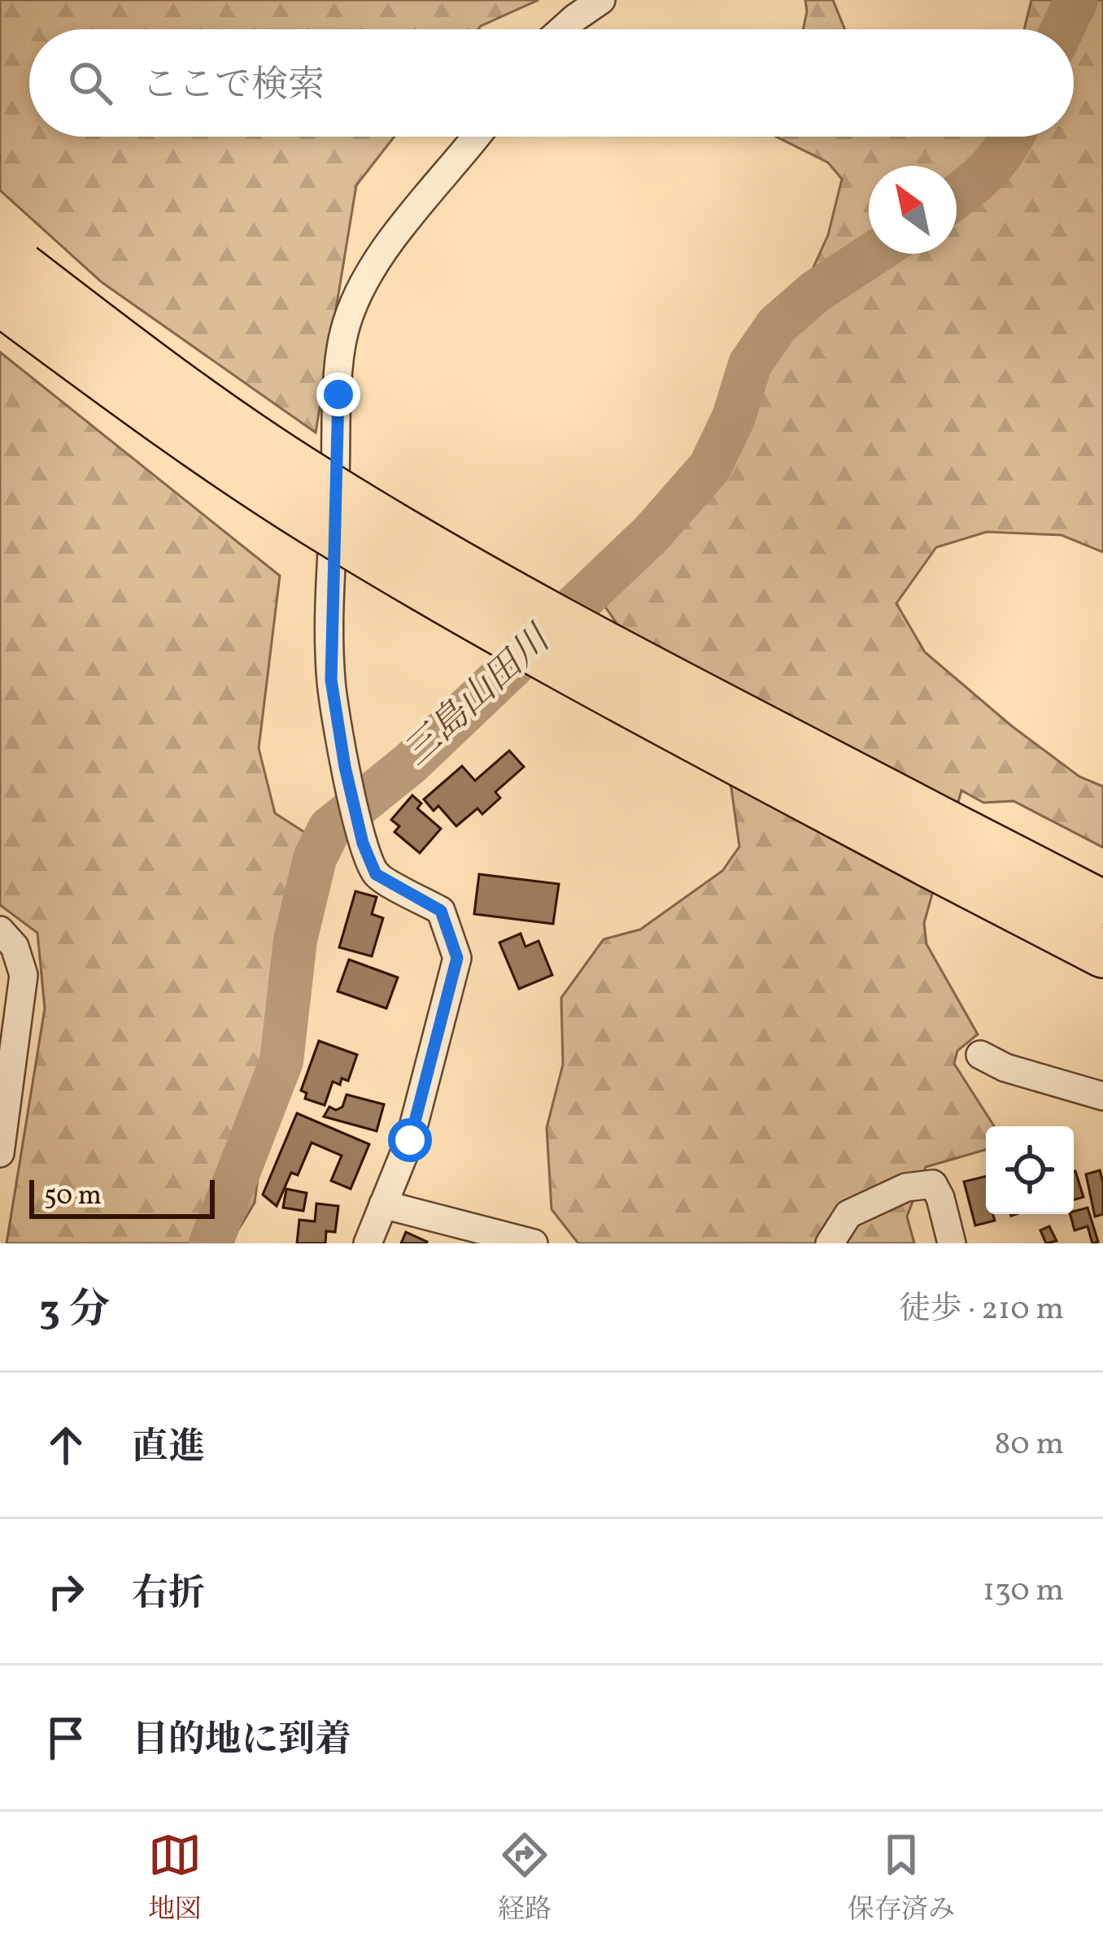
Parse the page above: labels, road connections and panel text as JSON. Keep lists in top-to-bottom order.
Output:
{
  "water": ["三島山田川"],
  "scale_bar": "50 m",
  "north": "top left",
  "page": {
    "search": "ここで検索",
    "scale": "50 m",
    "heading": ["3 分", "徒歩 · 210 m"],
    "list": [
      ["直進", "80 m"],
      ["右折", "130 m"],
      "目的地に到着"
    ],
    "nav": ["地図", "経路", "保存済み"]
  }
}
